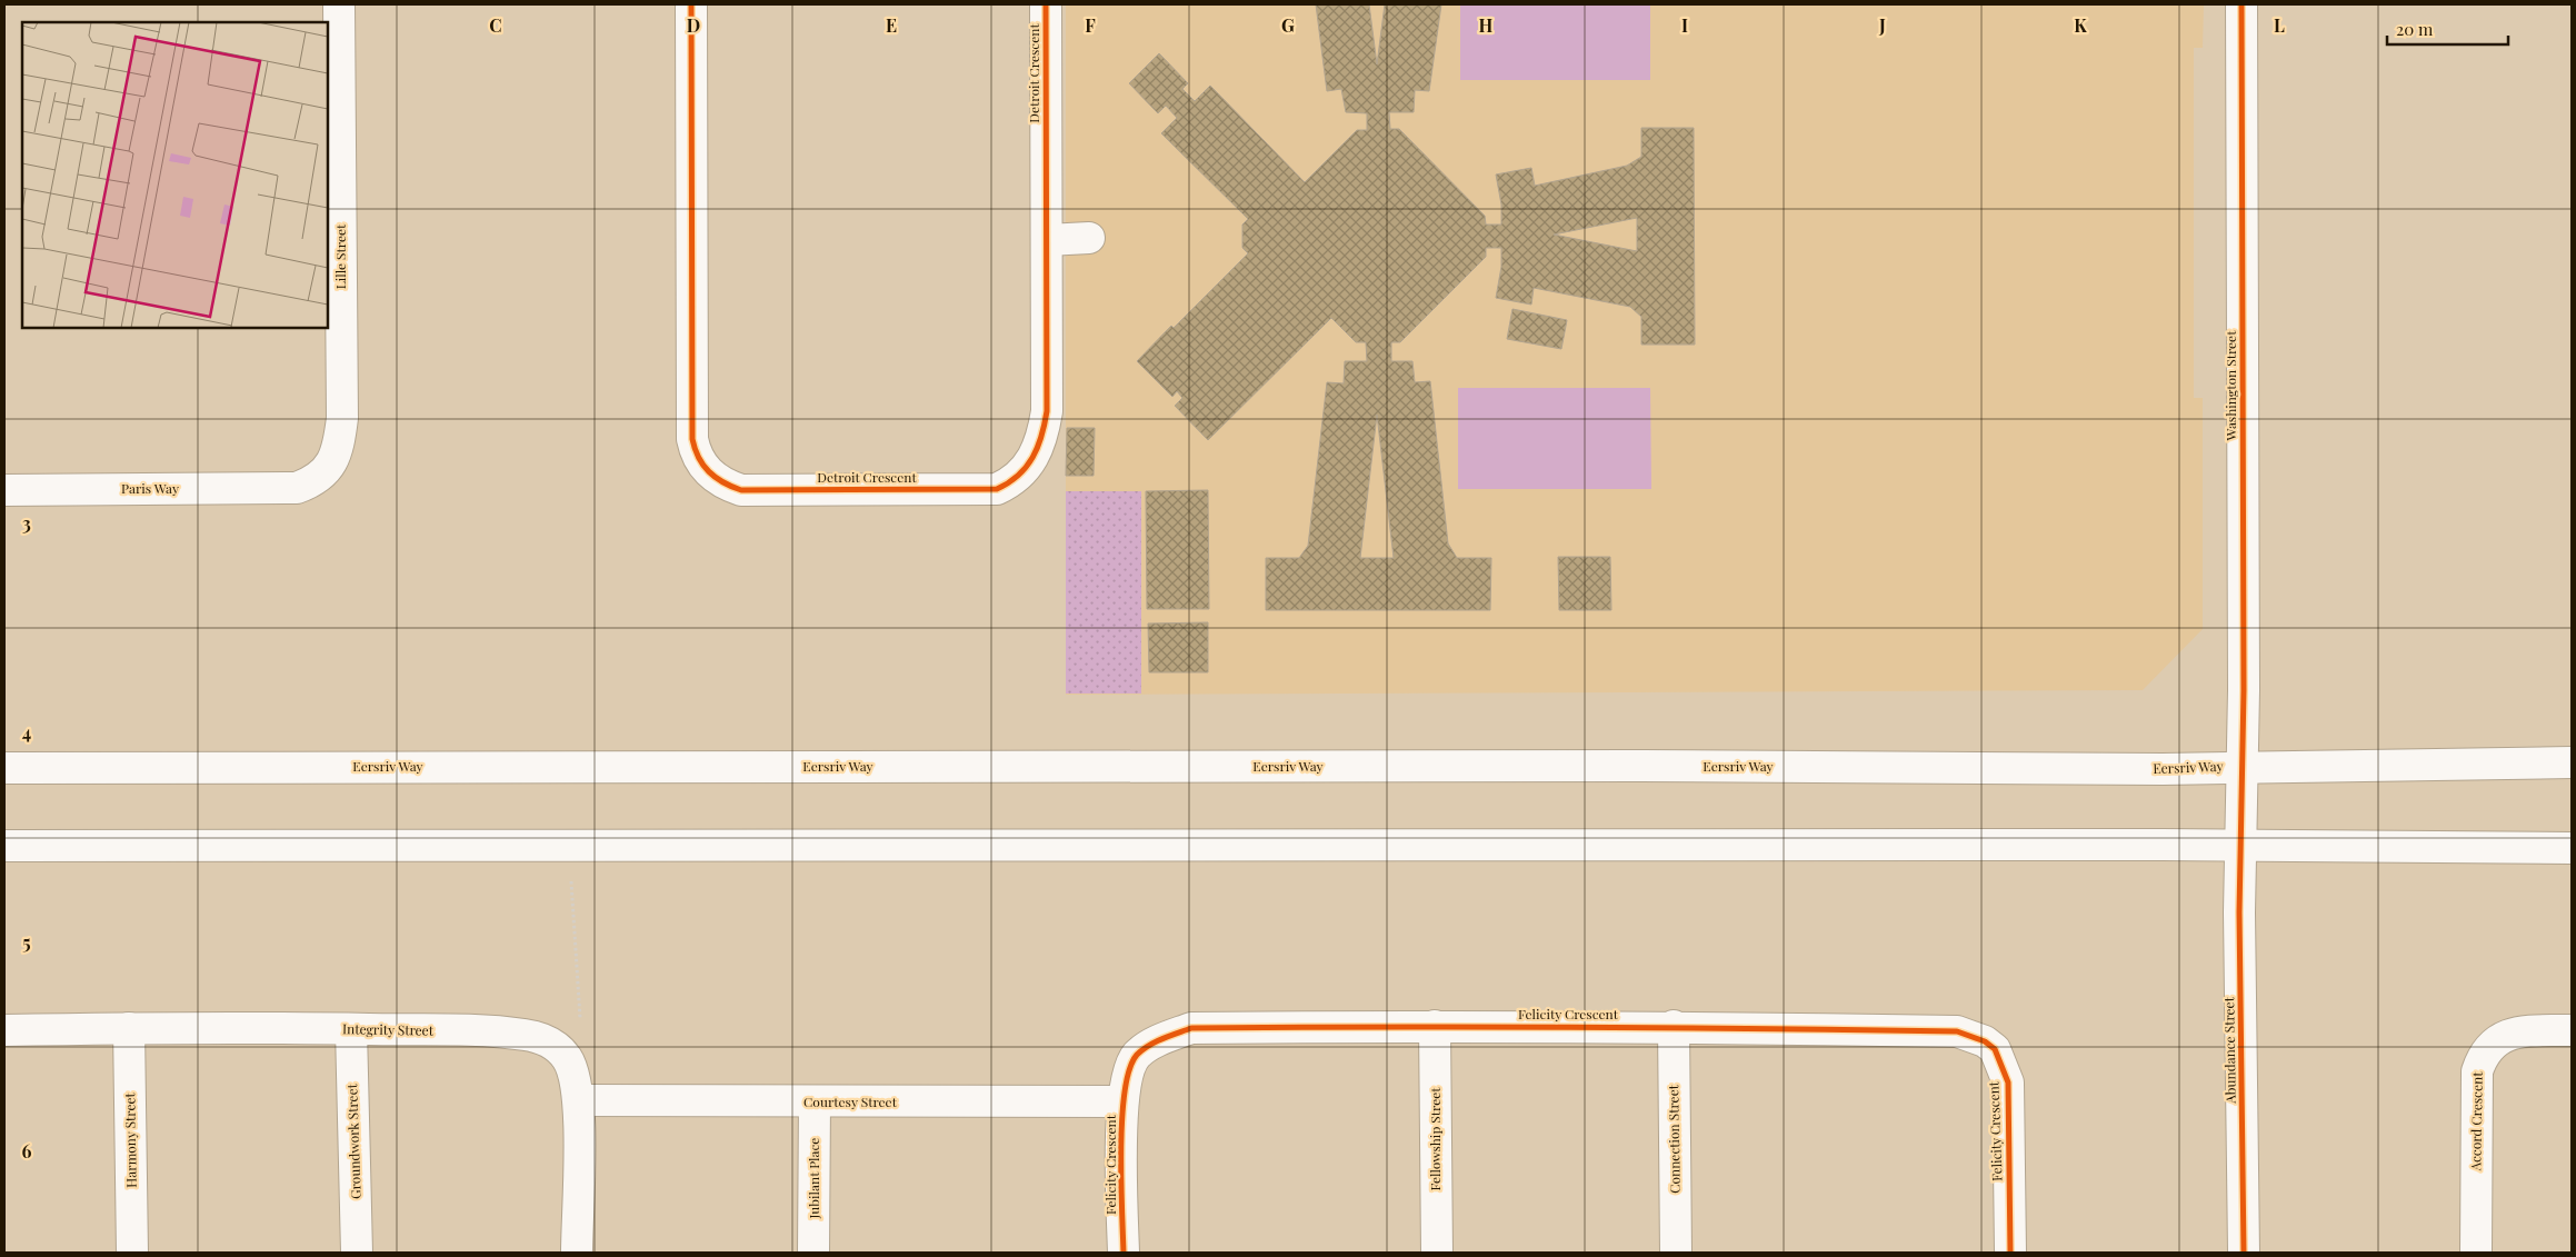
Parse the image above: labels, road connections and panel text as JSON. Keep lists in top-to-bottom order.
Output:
{
  "streets": {
    "street": [
      "Detroit Crescent",
      "Lille Street",
      "Washington Street",
      "Paris Way",
      "Eersriv Way",
      "Felicity Crescent",
      "Integrity Street",
      "Abundance Street",
      "Courtesy Street",
      "Accord Crescent",
      "Fellowship Street",
      "Connection Street",
      "Harmony Street",
      "Groundwork Street",
      "Jubilant Place"
    ]
  },
  "crossings": [
    ["Lille Street", "Paris Way"],
    ["Washington Street", "Eersriv Way"],
    ["Washington Street", "Abundance Street"],
    ["Felicity Crescent", "Courtesy Street"],
    ["Felicity Crescent", "Fellowship Street"],
    ["Felicity Crescent", "Connection Street"],
    ["Integrity Street", "Courtesy Street"],
    ["Integrity Street", "Harmony Street"],
    ["Integrity Street", "Groundwork Street"],
    ["Courtesy Street", "Jubilant Place"]
  ],
  "scale_bar": "20 m",
  "grid": {
    "columns": [
      "C",
      "D",
      "E",
      "F",
      "G",
      "H",
      "I",
      "J",
      "K",
      "L"
    ],
    "rows": [
      "3",
      "4",
      "5",
      "6"
    ]
  }
}
